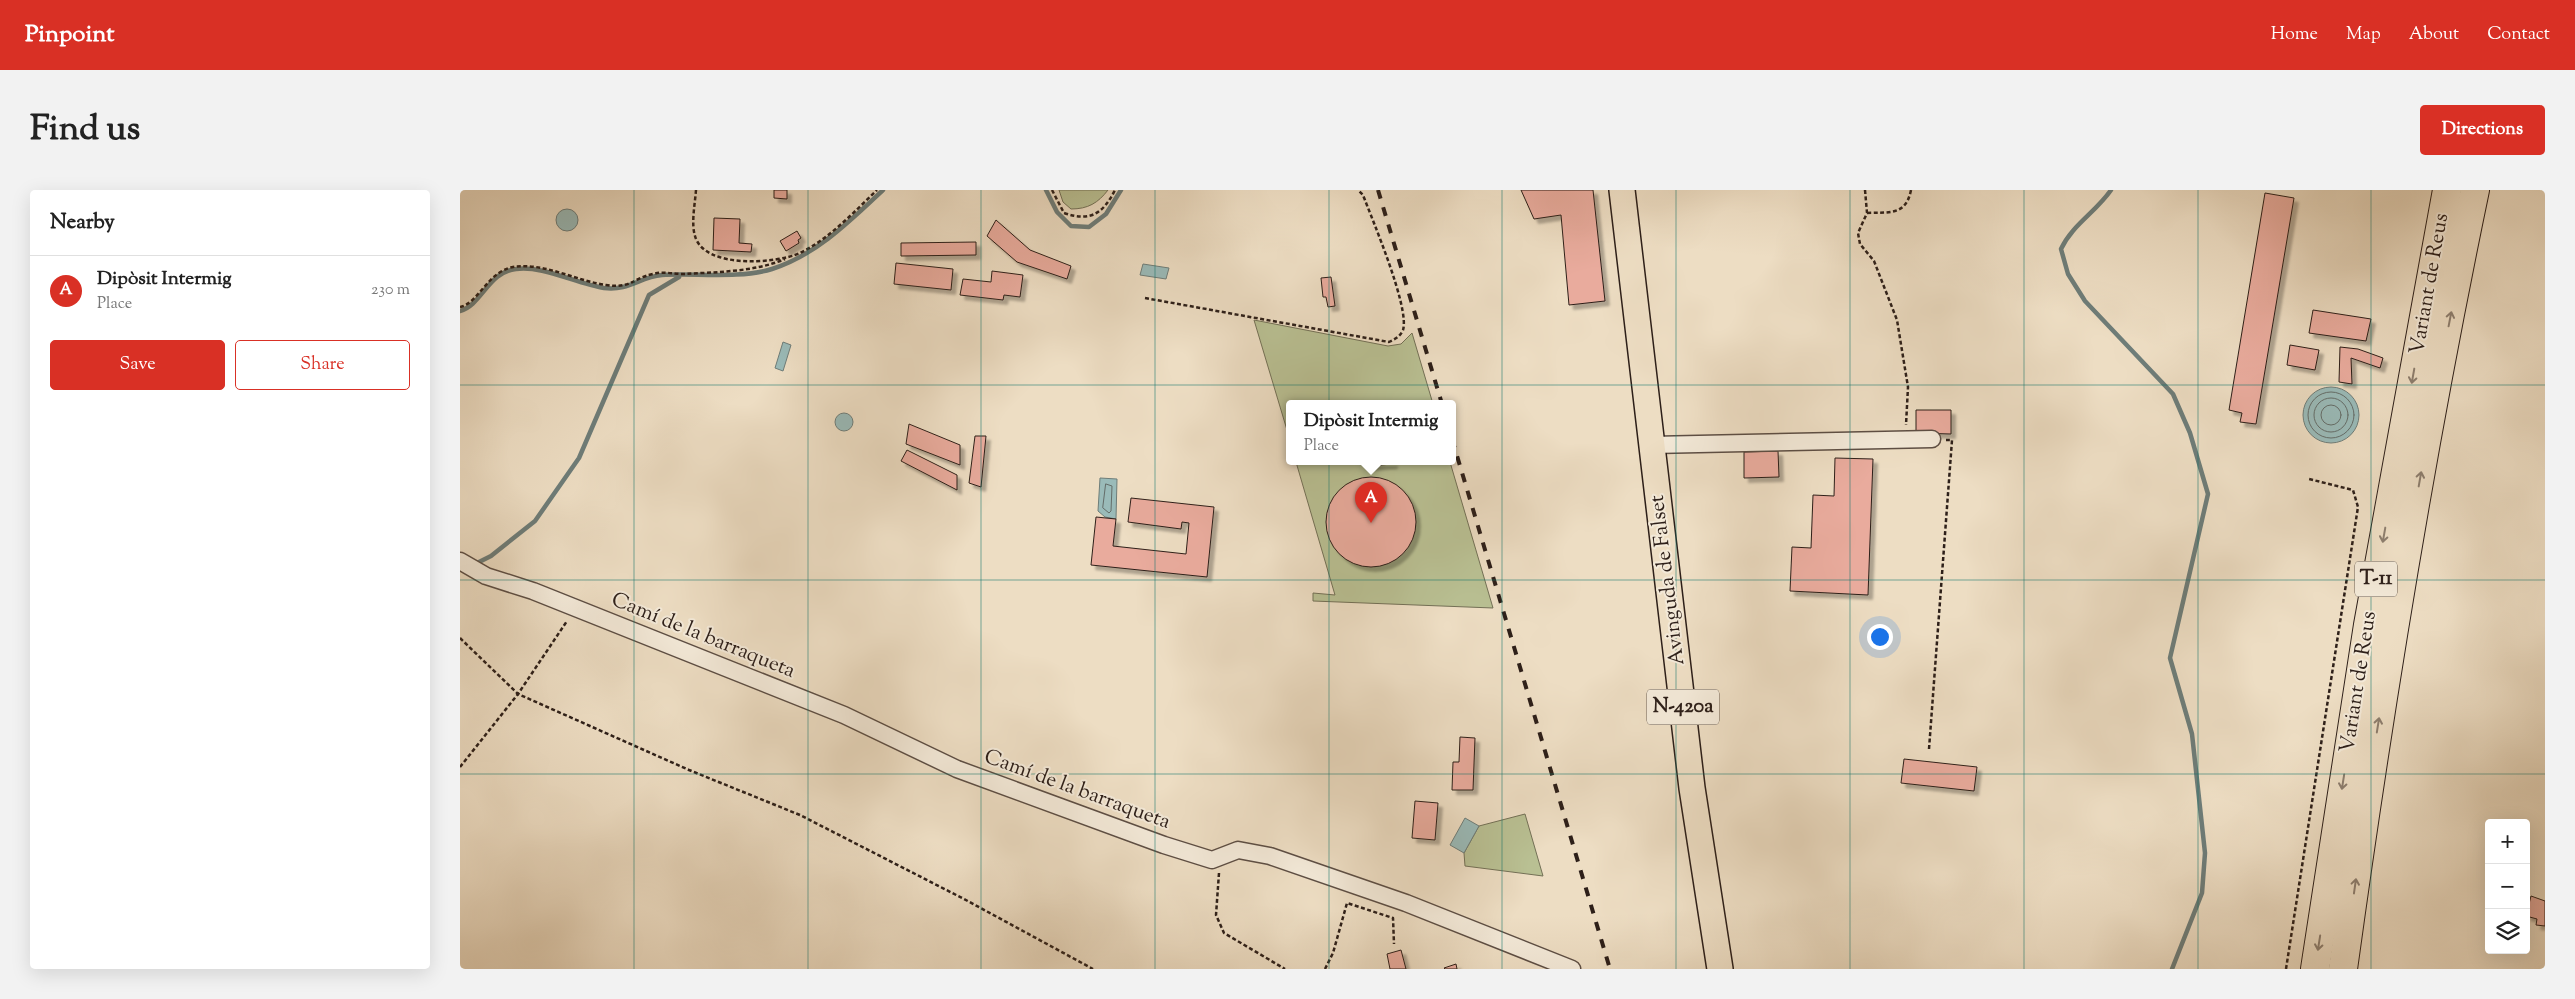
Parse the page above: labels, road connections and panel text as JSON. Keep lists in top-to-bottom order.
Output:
{
  "streets": {
    "highway": ["Variant de Reus", "T-11"],
    "main road": ["Avinguda de Falset", "N-420a"],
    "street": ["Camí de la barraqueta"]
  },
  "page": {
    "header": "Pinpoint",
    "nav": [
      "Home",
      "Map",
      "About",
      "Contact"
    ],
    "title": "Find us",
    "buttons": [
      "Directions",
      ["Save", "Share"]
    ],
    "heading": "Nearby",
    "list": [
      {
        "mark": "A",
        "name": "Dipòsit Intermig",
        "note": "Place",
        "value": "230 m"
      }
    ],
    "popup": ["Dipòsit Intermig", "Place"],
    "pins": "A",
    "map_buttons": ["+", "−"]
  }
}
